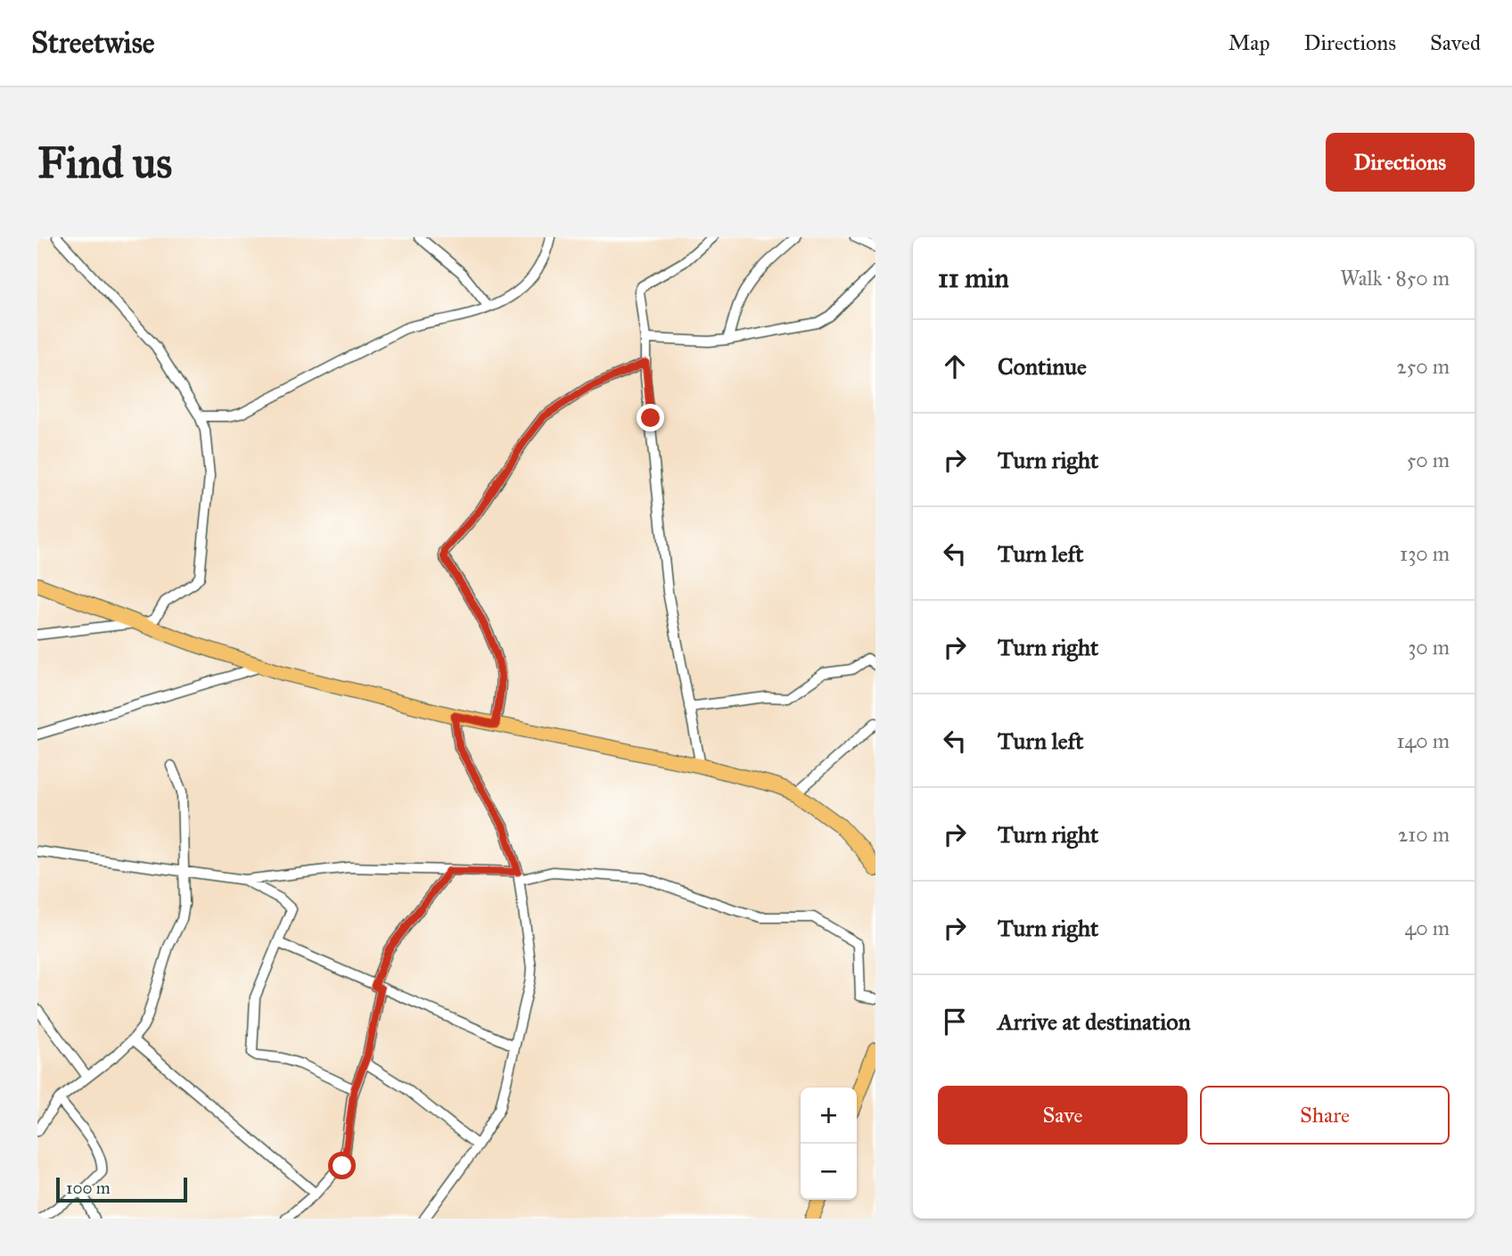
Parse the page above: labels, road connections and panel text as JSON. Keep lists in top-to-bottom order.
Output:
{
  "scale_bar": "100 m",
  "page": {
    "header": "Streetwise",
    "nav": ["Map", "Directions", "Saved"],
    "buttons": [
      "Directions",
      ["Save", "Share"]
    ],
    "title": "Find us",
    "heading": ["11 min", "Walk · 850 m"],
    "list": [
      ["Continue", "250 m"],
      ["Turn right", "50 m"],
      ["Turn left", "130 m"],
      ["Turn right", "30 m"],
      ["Turn left", "140 m"],
      ["Turn right", "210 m"],
      ["Turn right", "40 m"],
      "Arrive at destination"
    ],
    "map_buttons": ["+", "−"],
    "scale": "100 m"
  }
}
